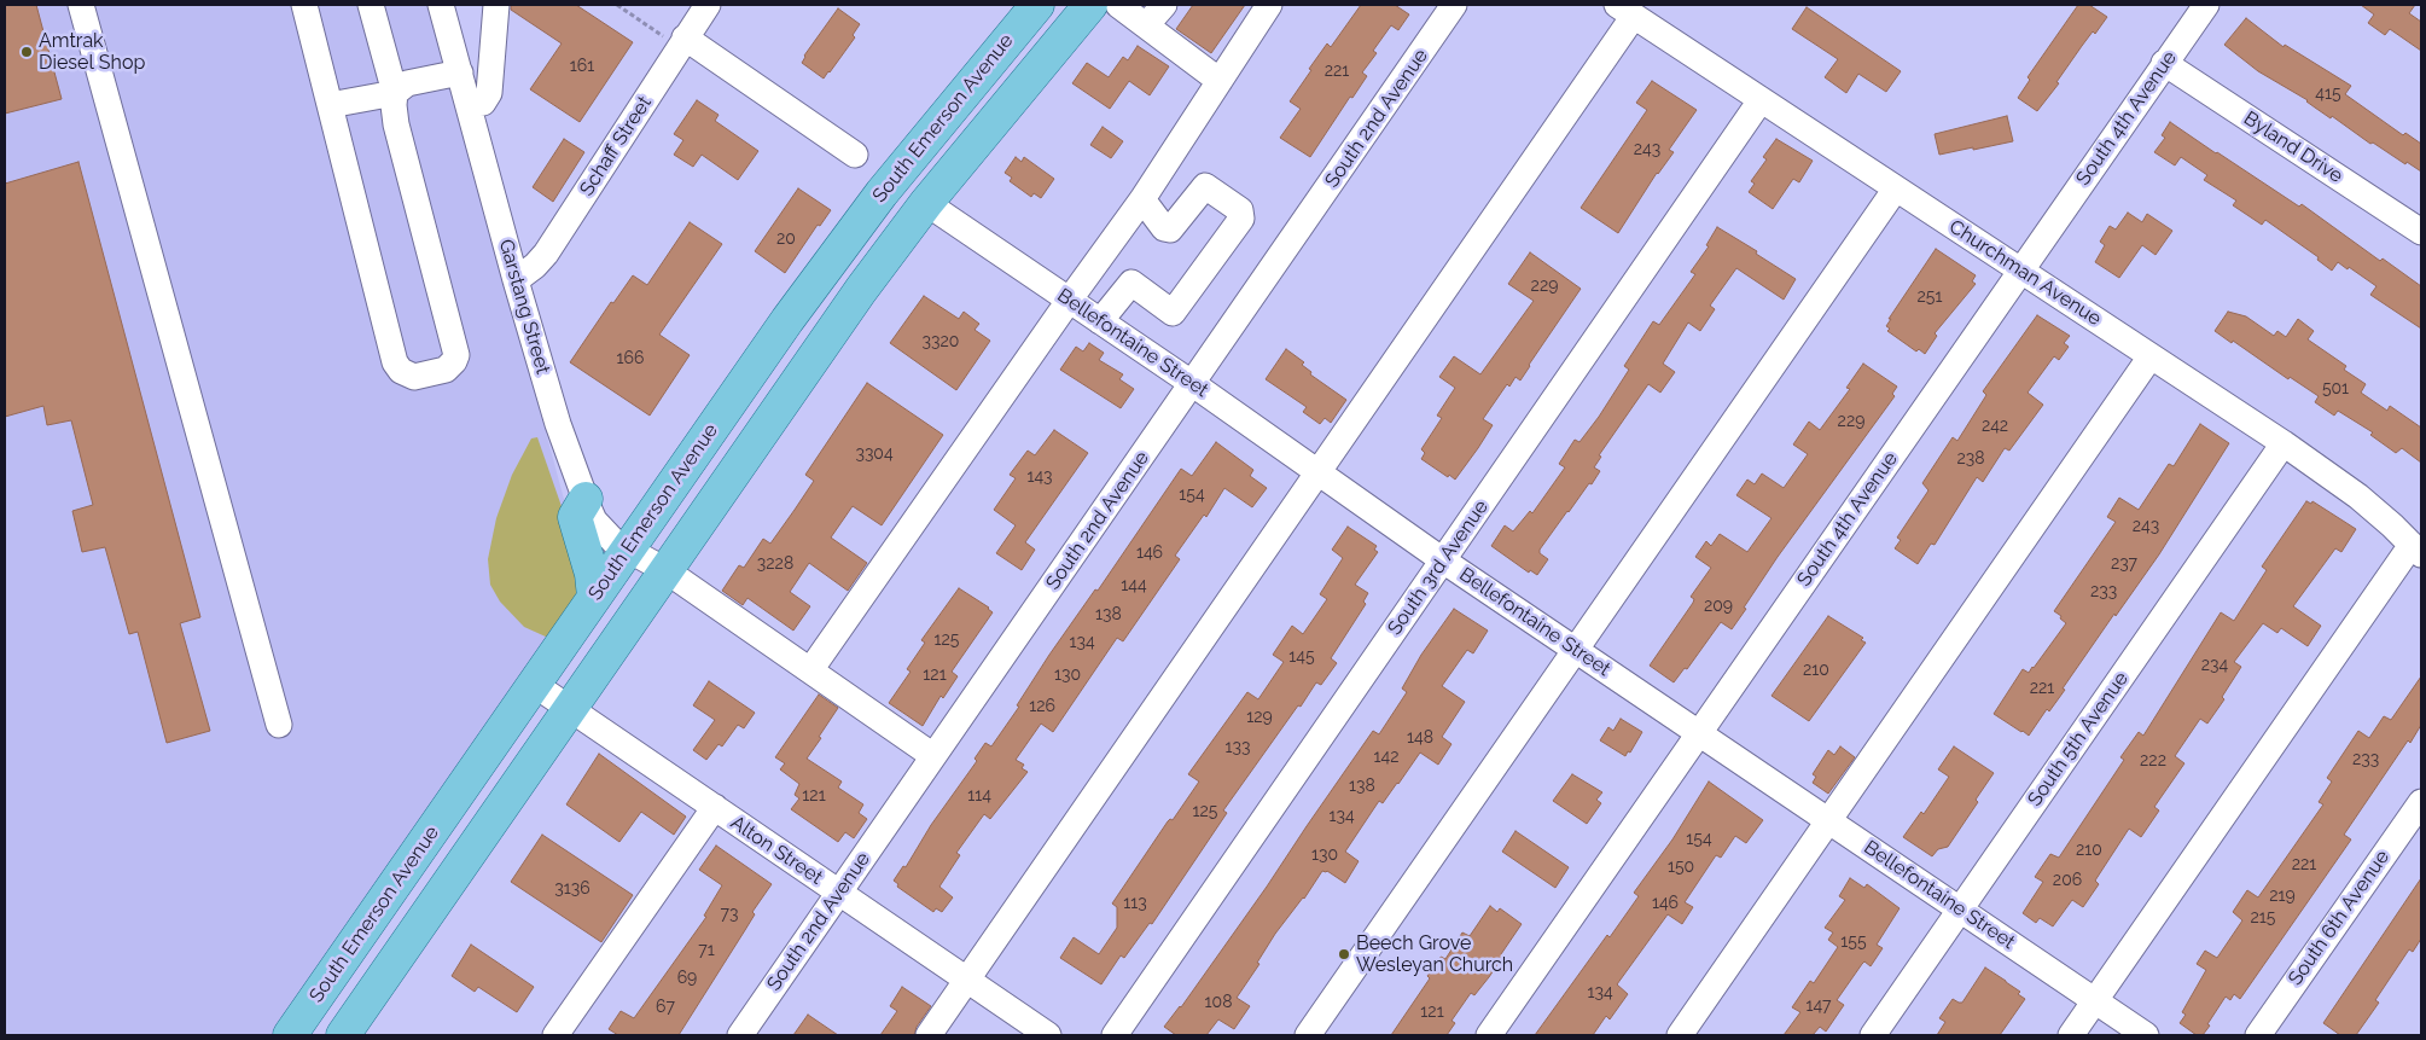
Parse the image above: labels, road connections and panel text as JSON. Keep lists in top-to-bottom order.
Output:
{
  "streets": {
    "main road": ["South Emerson Avenue"],
    "street": [
      "South 2nd Avenue",
      "South 4th Avenue",
      "Schaff Street",
      "Byland Drive",
      "Churchman Avenue",
      "Garstang Street",
      "Bellefontaine Street",
      "South 3rd Avenue",
      "South 5th Avenue",
      "Alton Street",
      "South 6th Avenue"
    ]
  },
  "crossings": [
    ["South Emerson Avenue", "Garstang Street"],
    ["South Emerson Avenue", "Bellefontaine Street"],
    ["South Emerson Avenue", "Alton Street"],
    ["South 2nd Avenue", "Garstang Street"],
    ["South 2nd Avenue", "Bellefontaine Street"],
    ["South 2nd Avenue", "Alton Street"],
    ["South 4th Avenue", "Byland Drive"],
    ["South 4th Avenue", "Churchman Avenue"],
    ["South 4th Avenue", "Bellefontaine Street"],
    ["Schaff Street", "Garstang Street"],
    ["Churchman Avenue", "South 3rd Avenue"],
    ["Churchman Avenue", "South 5th Avenue"],
    ["Bellefontaine Street", "South 3rd Avenue"],
    ["Bellefontaine Street", "South 5th Avenue"]
  ],
  "places": ["Amtrak Diesel Shop", "Beech Grove Wesleyan Church"],
  "house_numbers": [
    "161",
    "221",
    "415",
    "243",
    "20",
    "229",
    "251",
    "3320",
    "166",
    "501",
    "229",
    "242",
    "3304",
    "238",
    "143",
    "154",
    "243",
    "146",
    "3228",
    "237",
    "144",
    "233",
    "209",
    "138",
    "125",
    "134",
    "145",
    "234",
    "210",
    "121",
    "130",
    "221",
    "126",
    "129",
    "148",
    "133",
    "142",
    "233",
    "222",
    "138",
    "121",
    "114",
    "125",
    "134",
    "154",
    "210",
    "130",
    "221",
    "150",
    "206",
    "3136",
    "219",
    "113",
    "146",
    "73",
    "215",
    "155",
    "71",
    "69",
    "134",
    "108",
    "147",
    "67",
    "121"
  ]
}
